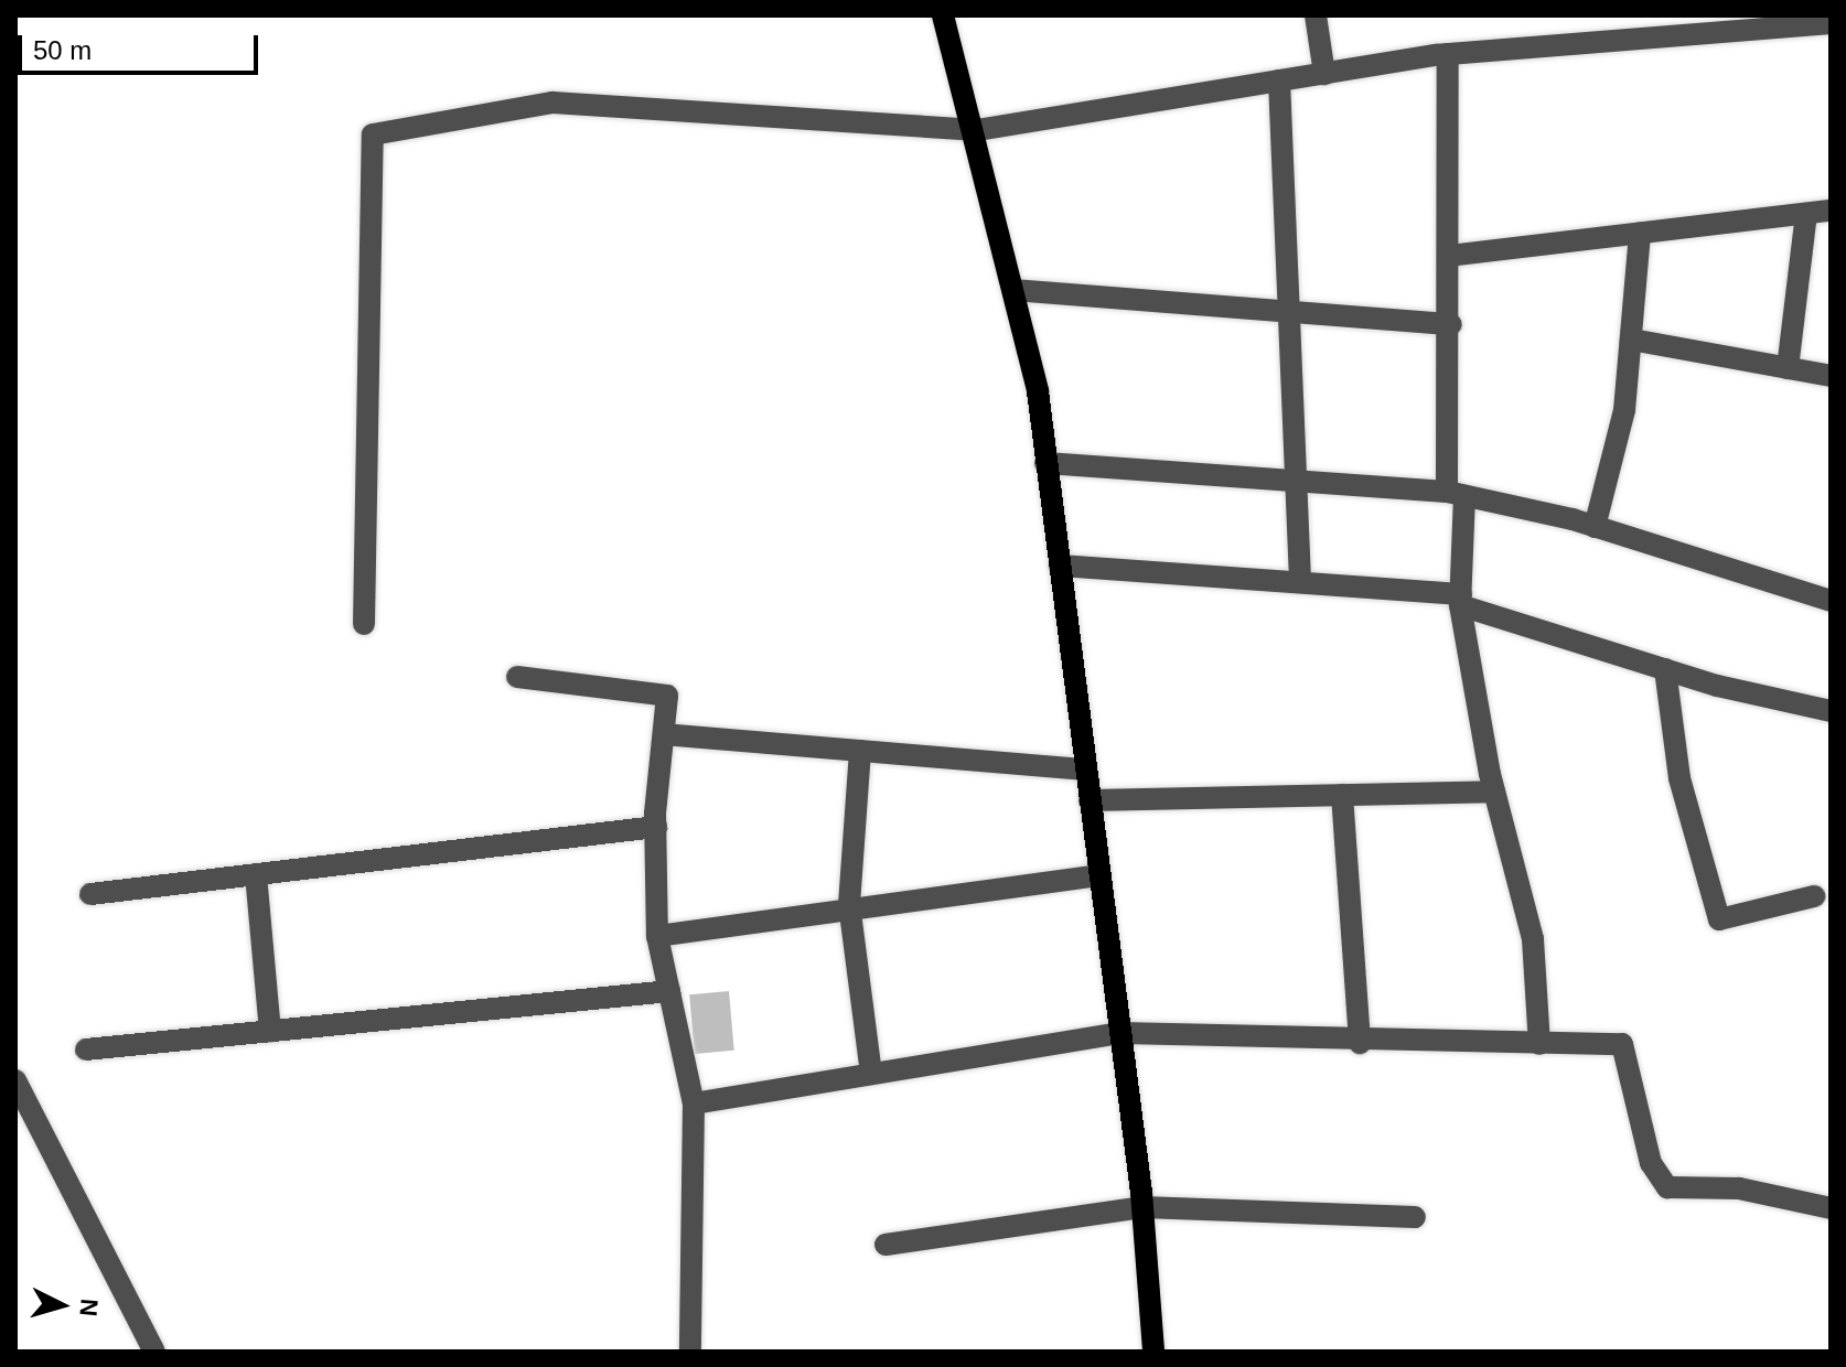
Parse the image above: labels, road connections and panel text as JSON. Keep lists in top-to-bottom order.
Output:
{
  "scale_bar": "50 m",
  "north": "right"
}
